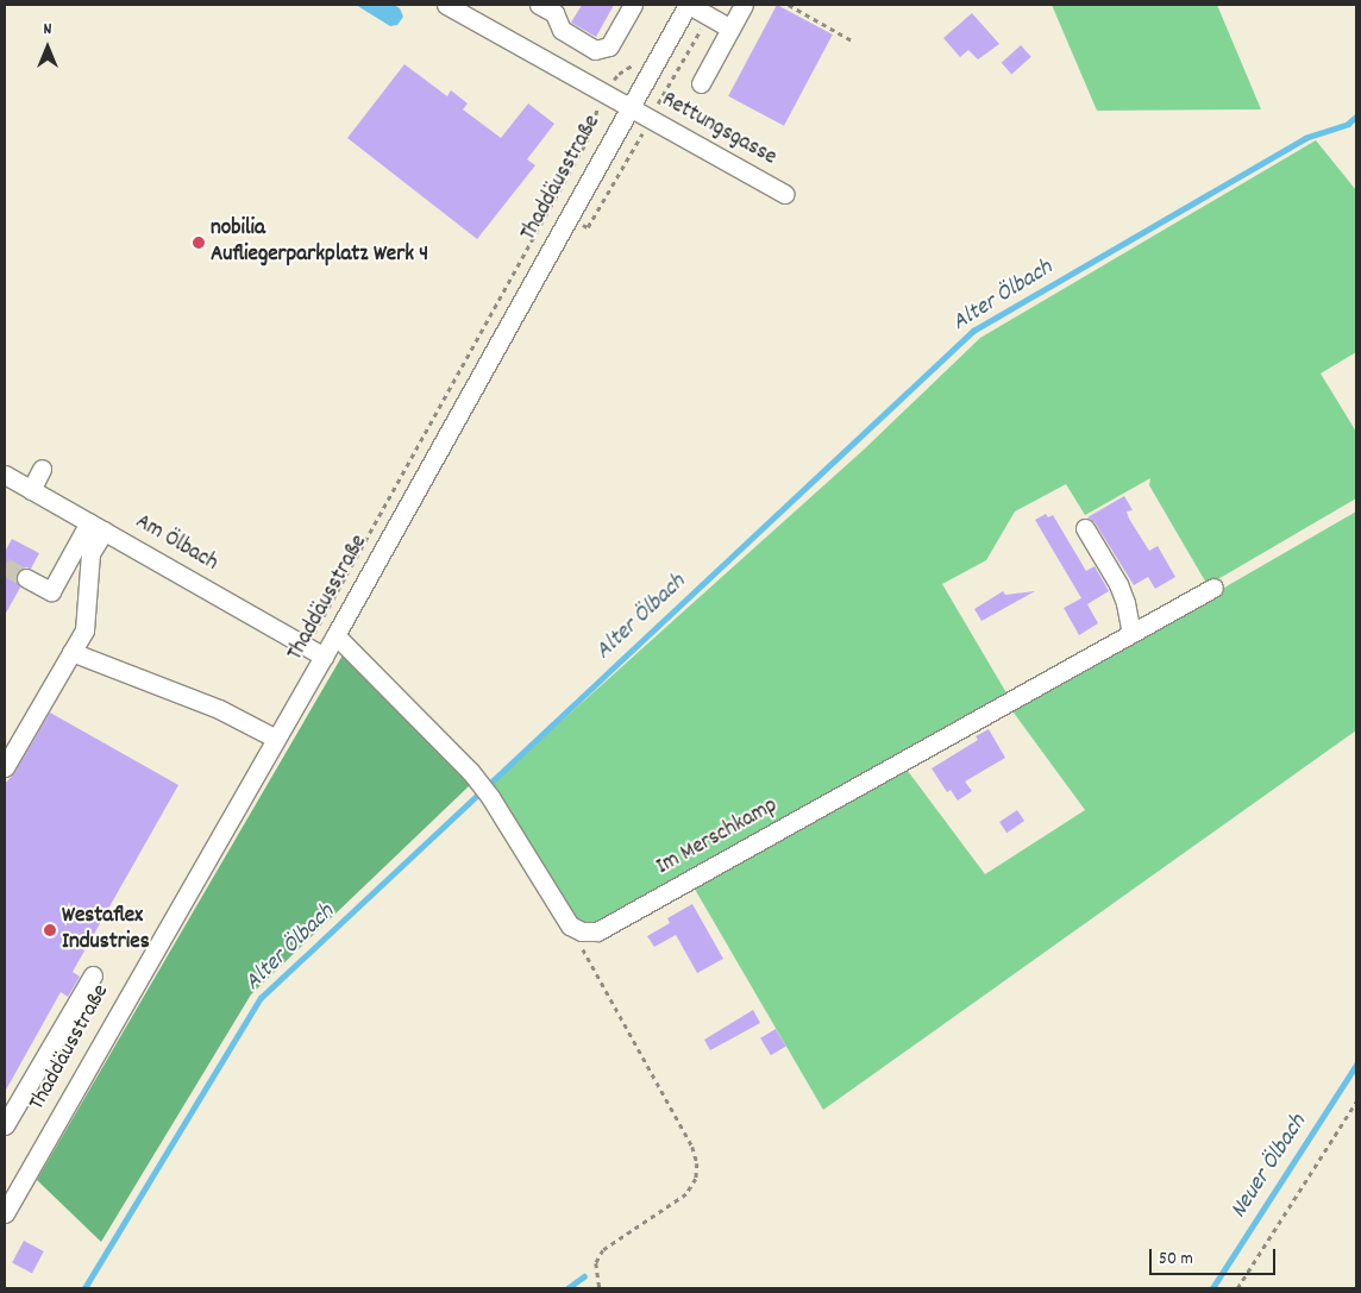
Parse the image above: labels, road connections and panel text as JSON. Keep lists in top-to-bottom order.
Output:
{
  "streets": {
    "street": [
      "Rettungsgasse",
      "Thaddäusstraße",
      "Am Ölbach",
      "Im Merschkamp"
    ]
  },
  "crossings": [
    ["Rettungsgasse", "Thaddäusstraße"],
    ["Thaddäusstraße", "Am Ölbach"]
  ],
  "water": ["Alter Ölbach", "Neuer Ölbach"],
  "places": ["nobilia Aufliegerparkplatz Werk 4", "Westaflex Industries"],
  "scale_bar": "50 m",
  "north": "top"
}
